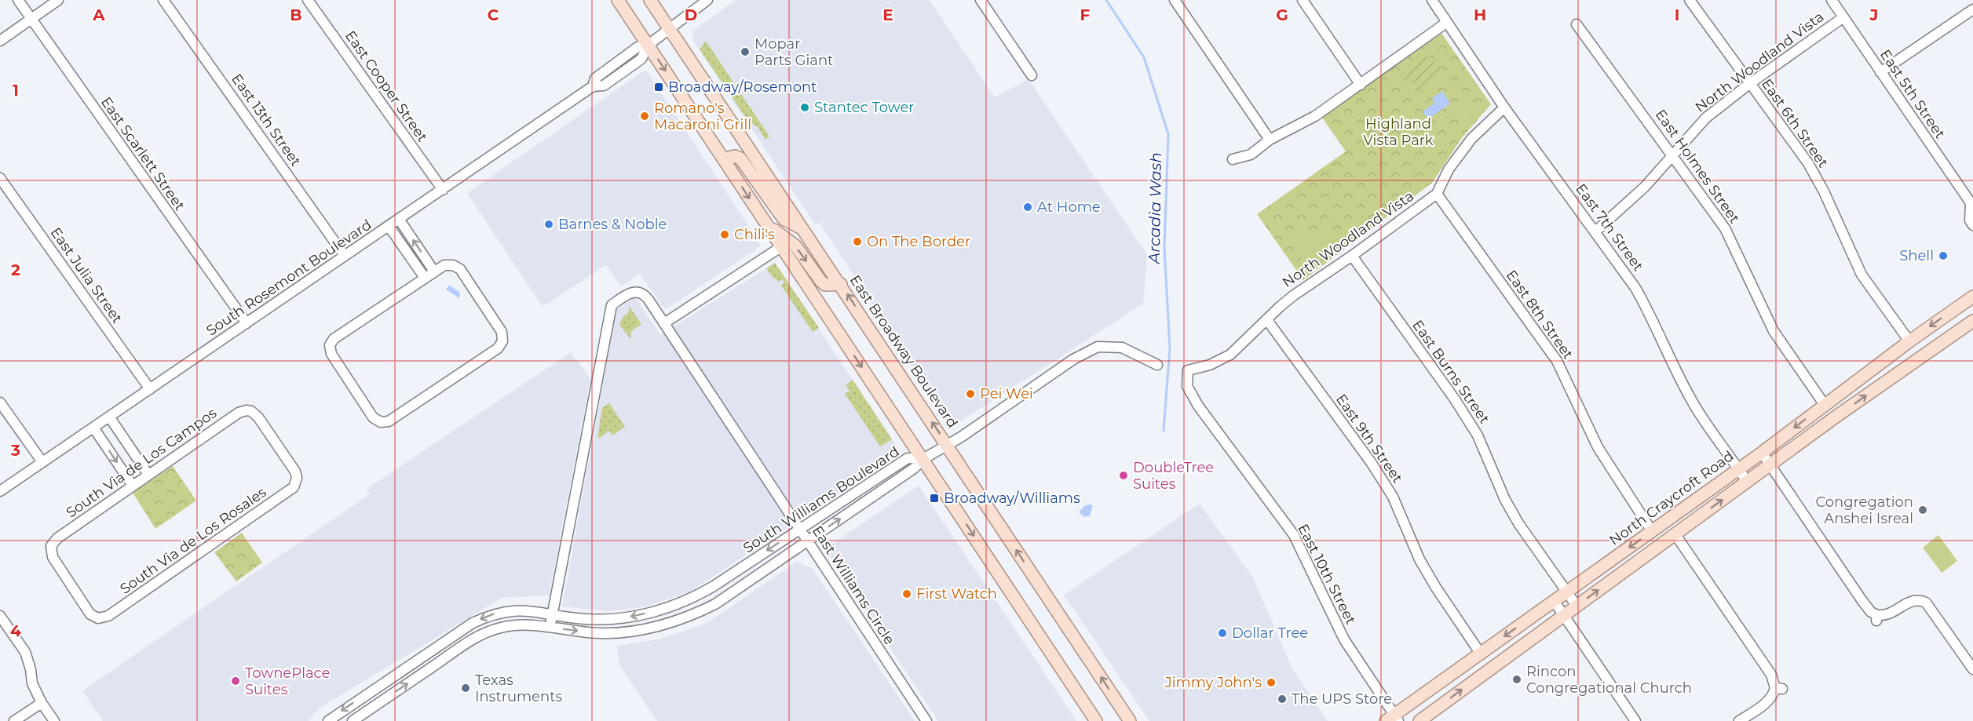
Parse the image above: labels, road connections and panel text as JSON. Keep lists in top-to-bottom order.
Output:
{
  "streets": {
    "main road": ["East Broadway Boulevard", "North Craycroft Road"],
    "street": [
      "North Woodland Vista",
      "East Cooper Street",
      "East 5th Street",
      "East 13th Street",
      "East 6th Street",
      "East Scarlett Street",
      "East Holmes Street",
      "East 7th Street",
      "East Julia Street",
      "South Rosemont Boulevard",
      "East 8th Street",
      "East Burns Street",
      "East 9th Street",
      "South Via de Los Campos",
      "South Williams Boulevard",
      "South Via de Los Rosales",
      "East 10th Street",
      "East Williams Circle"
    ]
  },
  "crossings": [
    ["North Woodland Vista", "East 5th Street"],
    ["North Woodland Vista", "East 6th Street"],
    ["North Woodland Vista", "East Holmes Street"],
    ["North Woodland Vista", "East 7th Street"],
    ["North Woodland Vista", "East 8th Street"],
    ["North Woodland Vista", "East Burns Street"],
    ["North Woodland Vista", "East 9th Street"],
    ["North Woodland Vista", "East 10th Street"],
    ["East Cooper Street", "South Rosemont Boulevard"],
    ["East 13th Street", "South Rosemont Boulevard"],
    ["East 6th Street", "North Craycroft Road"],
    ["East Scarlett Street", "South Rosemont Boulevard"],
    ["East Holmes Street", "North Craycroft Road"],
    ["East 7th Street", "North Craycroft Road"],
    ["East Julia Street", "South Rosemont Boulevard"],
    ["South Rosemont Boulevard", "East Broadway Boulevard"],
    ["East 8th Street", "North Craycroft Road"],
    ["East Burns Street", "North Craycroft Road"],
    ["East 9th Street", "North Craycroft Road"],
    ["South Via de Los Campos", "South Via de Los Rosales"],
    ["North Craycroft Road", "East 10th Street"],
    ["South Williams Boulevard", "East Williams Circle"]
  ],
  "water": ["Arcadia Wash"],
  "parks": ["Highland Vista Park"],
  "places": {
    "other": [
      "Mopar Parts Giant",
      "Stantec Tower",
      "Romano's Macaroni Grill",
      "At Home",
      "Barnes & Noble",
      "Chili's",
      "On The Border",
      "Shell",
      "Pei Wei",
      "DoubleTree Suites",
      "Congregation Anshei Isreal",
      "First Watch",
      "Dollar Tree",
      "Rincon Congregational Church",
      "TownePlace Suites",
      "Jimmy John's",
      "Texas Instruments",
      "The UPS Store"
    ],
    "transit": ["Broadway/Rosemont", "Broadway/Williams"]
  },
  "grid": {
    "columns": [
      "A",
      "B",
      "C",
      "D",
      "E",
      "F",
      "G",
      "H",
      "I",
      "J"
    ],
    "rows": [
      "1",
      "2",
      "3",
      "4"
    ]
  }
}
